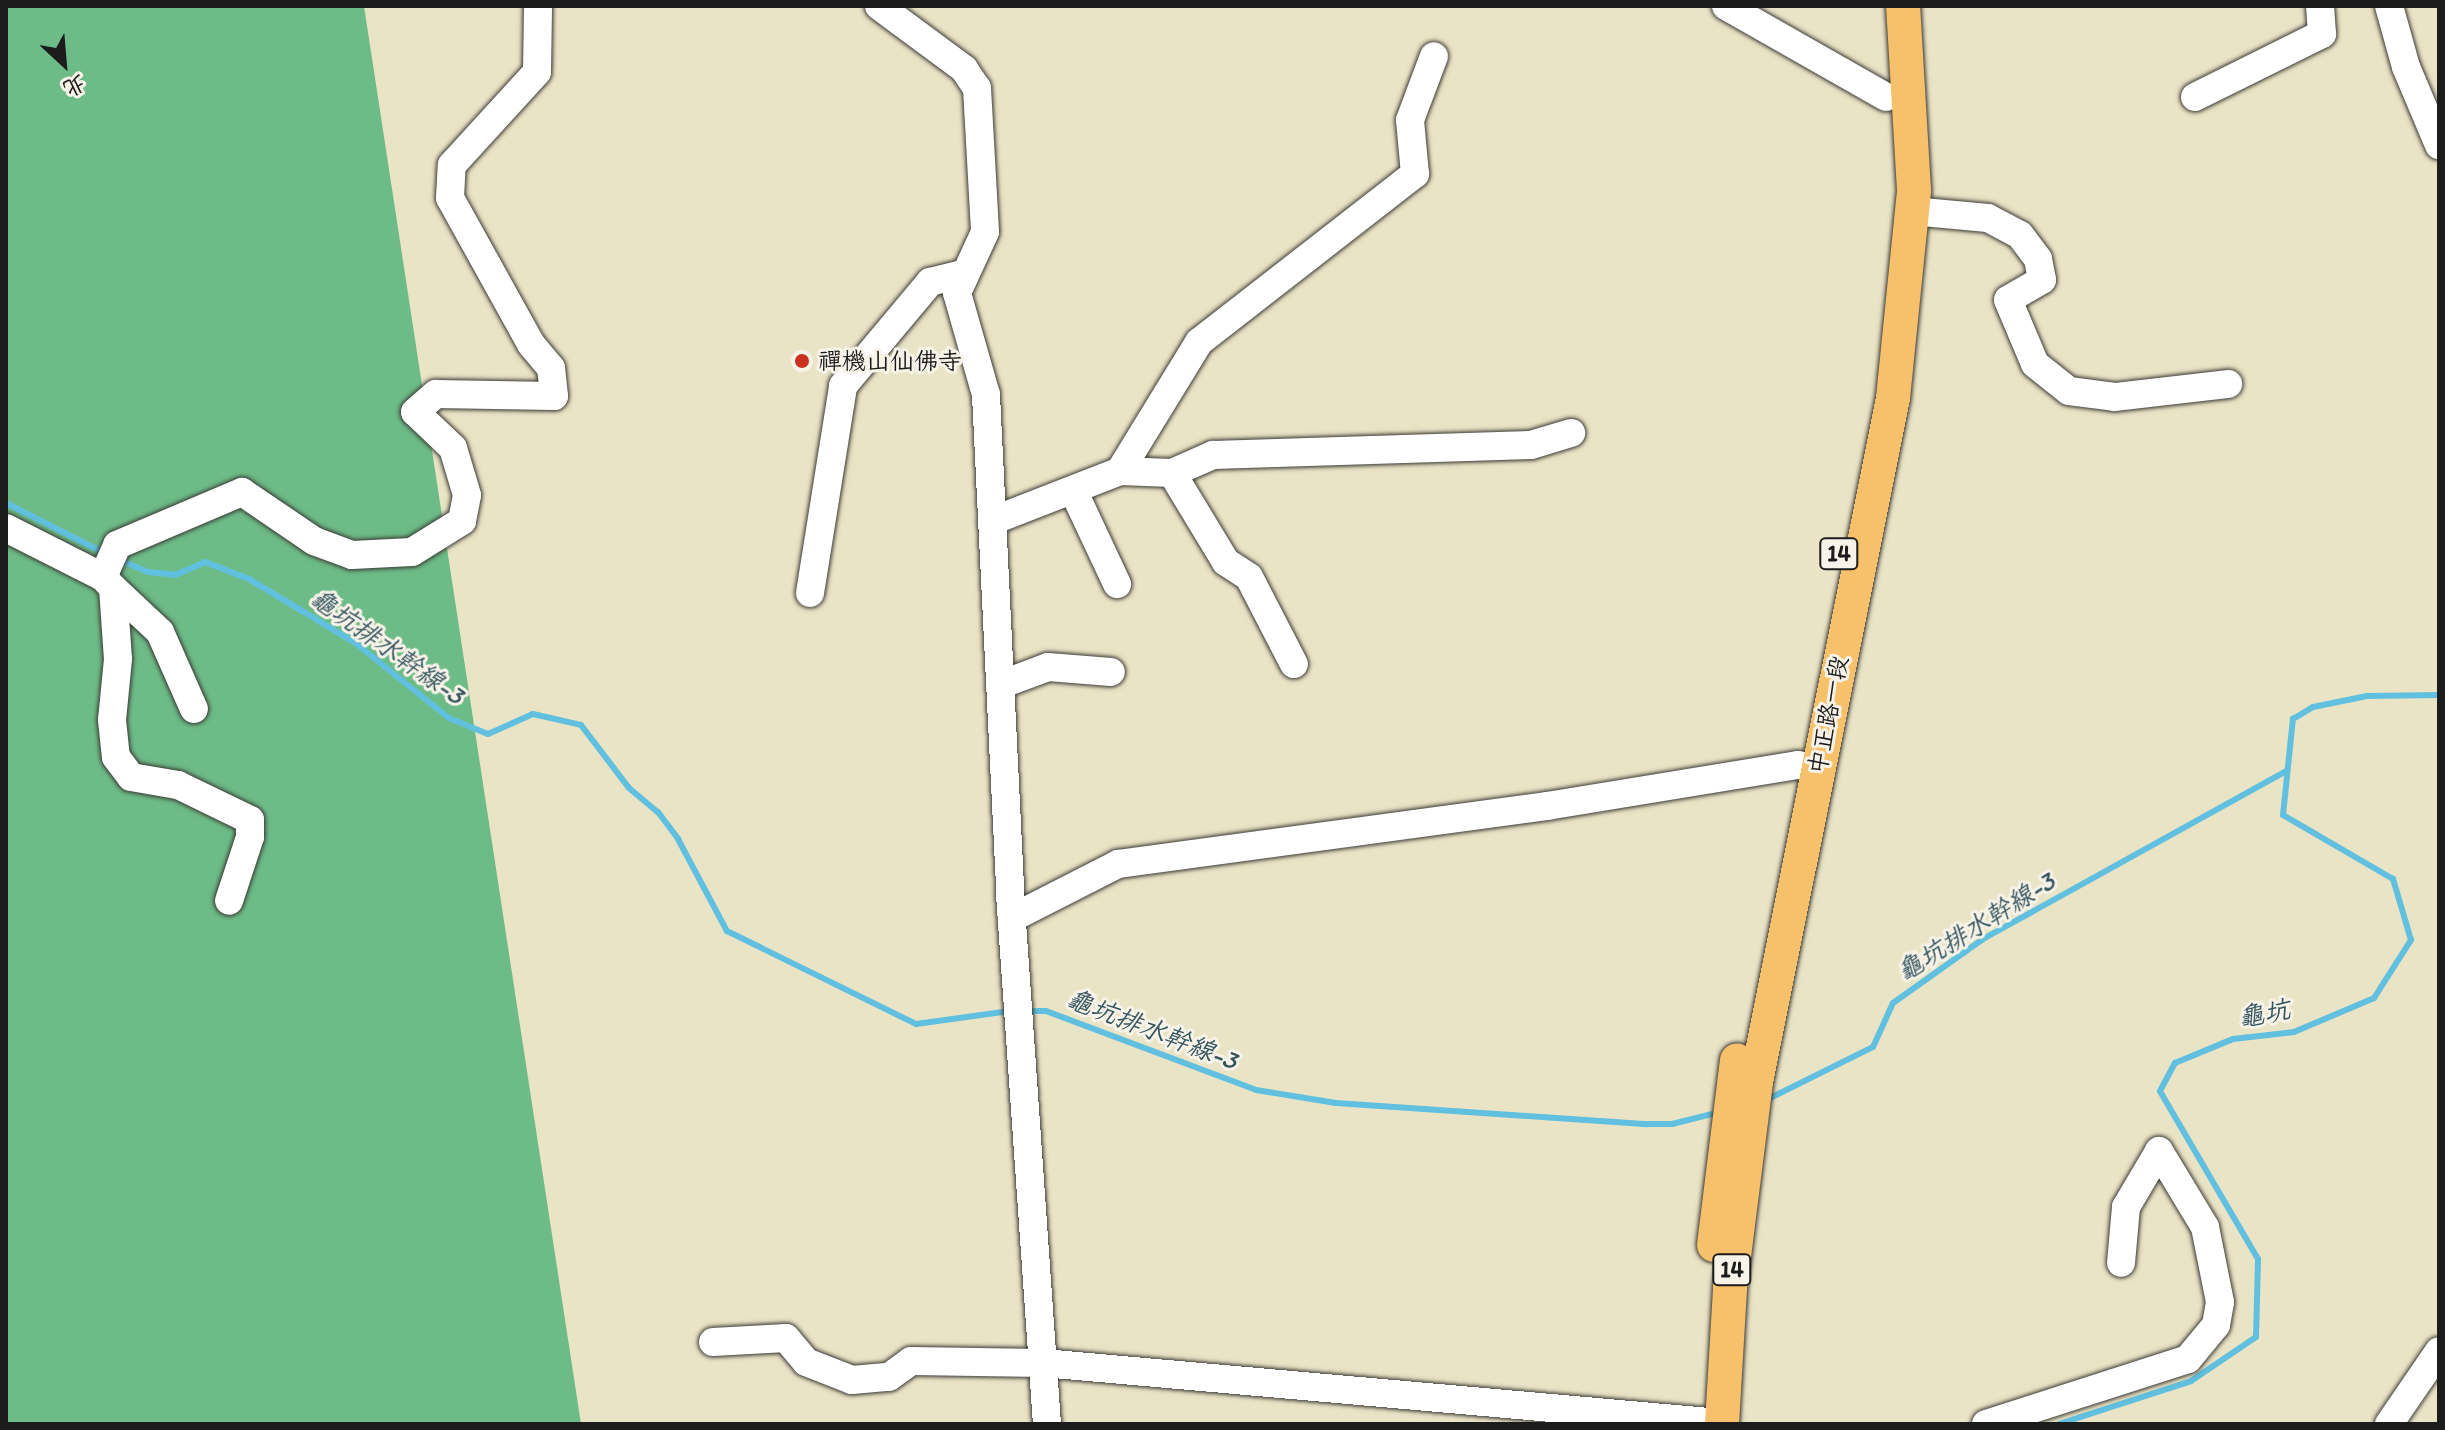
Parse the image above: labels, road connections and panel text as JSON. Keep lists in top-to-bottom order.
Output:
{
  "streets": {
    "main road": ["14", "中正路一段"]
  },
  "water": ["龜坑排水幹線-3", "龜坑"],
  "places": ["禪機山仙佛寺"],
  "north": "bottom right"
}
